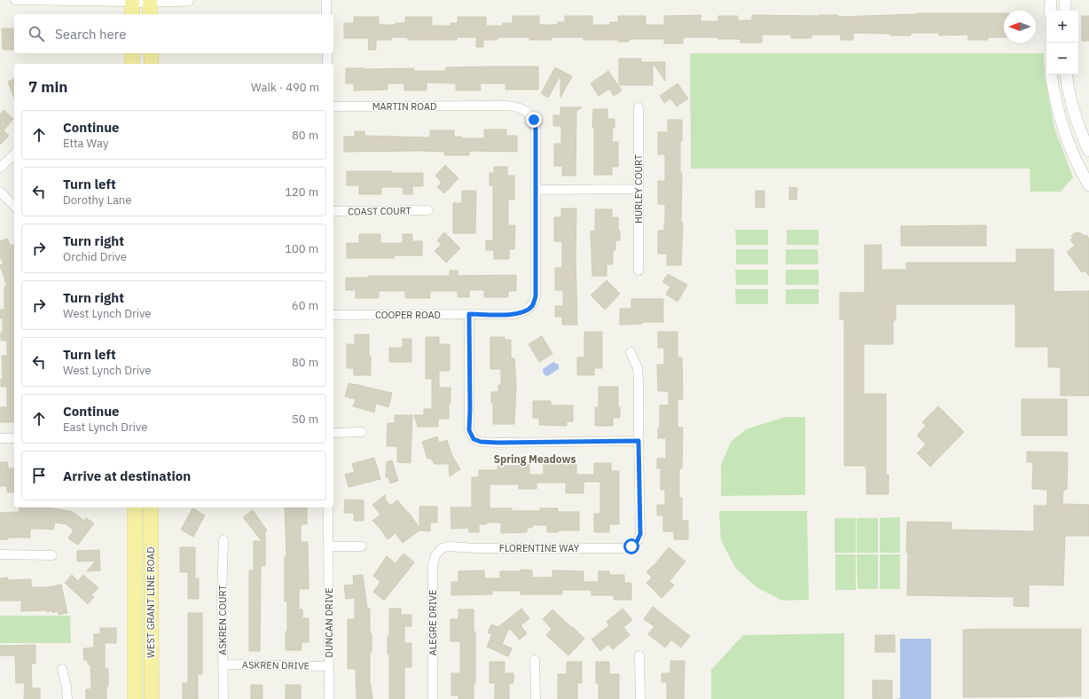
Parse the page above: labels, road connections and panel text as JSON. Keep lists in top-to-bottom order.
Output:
{
  "streets": {
    "main road": ["WEST GRANT LINE ROAD"],
    "street": [
      "MARTIN ROAD",
      "HURLEY COURT",
      "COAST COURT",
      "COOPER ROAD",
      "FLORENTINE WAY",
      "ASKREN COURT",
      "DUNCAN DRIVE",
      "ALEGRE DRIVE",
      "ASKREN DRIVE"
    ]
  },
  "crossings": [
    ["MARTIN ROAD", "COOPER ROAD"],
    ["FLORENTINE WAY", "ALEGRE DRIVE"],
    ["ASKREN COURT", "ASKREN DRIVE"],
    ["DUNCAN DRIVE", "ASKREN DRIVE"]
  ],
  "districts": ["Spring Meadows"],
  "north": "left",
  "page": {
    "map_buttons": ["+", "−"],
    "search": "Search here",
    "heading": ["7 min", "Walk · 490 m"],
    "list": [
      ["Continue", "Etta Way", "80 m"],
      ["Turn left", "Dorothy Lane", "120 m"],
      ["Turn right", "Orchid Drive", "100 m"],
      ["Turn right", "West Lynch Drive", "60 m"],
      ["Turn left", "West Lynch Drive", "80 m"],
      ["Continue", "East Lynch Drive", "50 m"],
      "Arrive at destination"
    ]
  }
}
